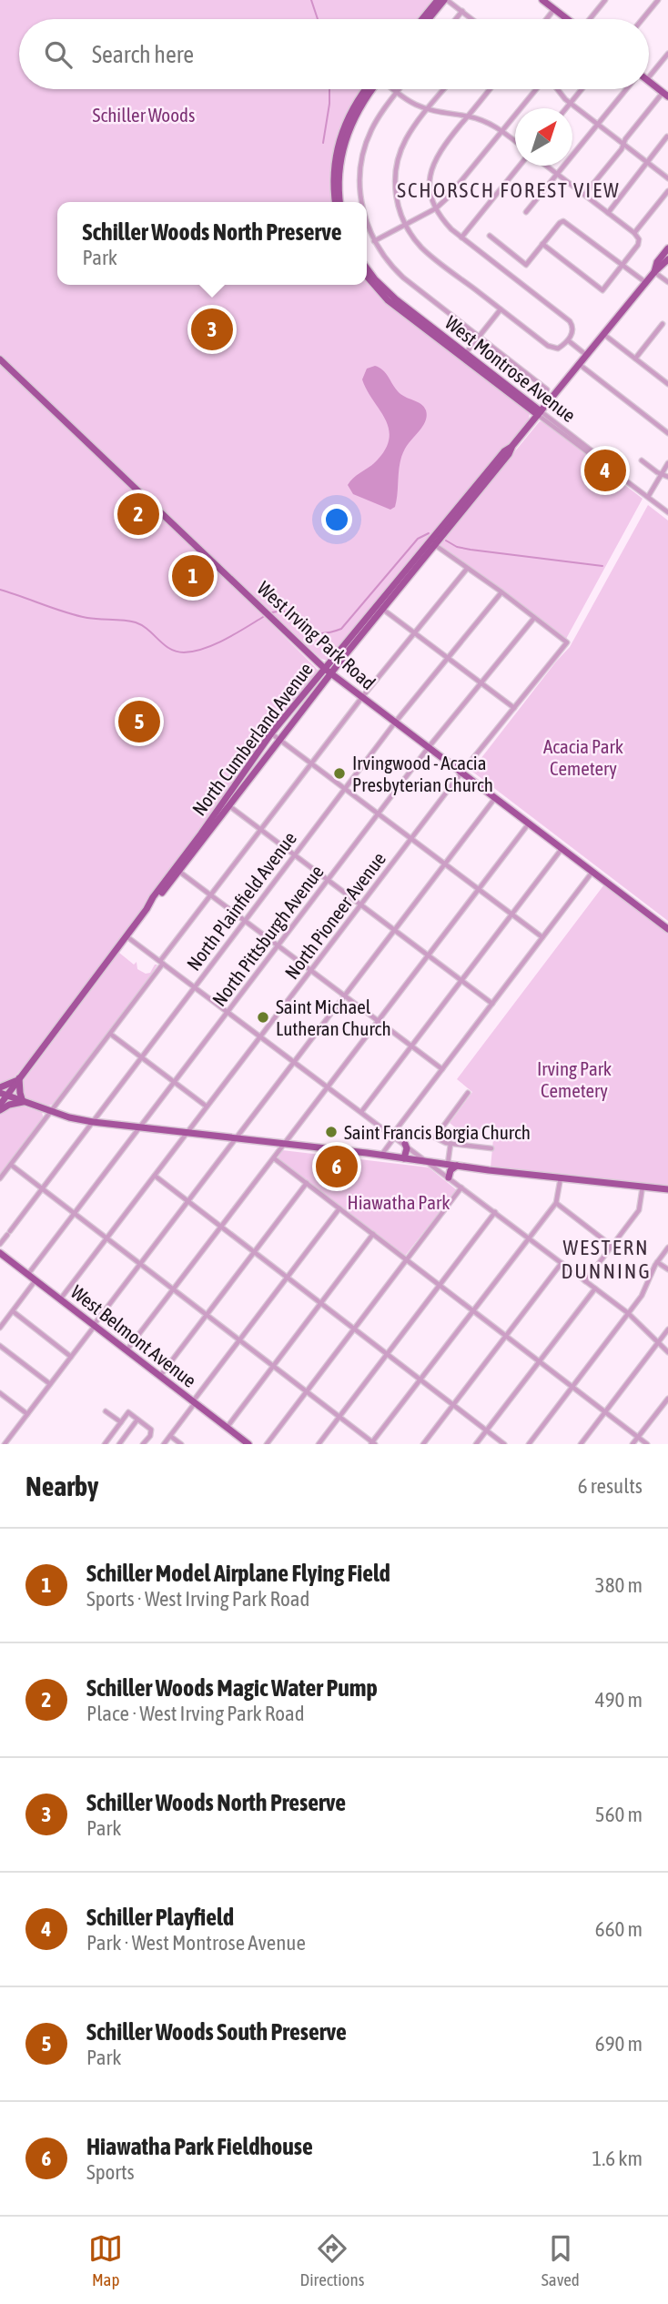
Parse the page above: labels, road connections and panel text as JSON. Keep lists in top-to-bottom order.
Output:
{
  "streets": {
    "main road": [
      "West Montrose Avenue",
      "West Irving Park Road",
      "North Cumberland Avenue",
      "West Belmont Avenue"
    ],
    "street": ["North Plainfield Avenue", "North Pioneer Avenue", "North Pittsburgh Avenue"]
  },
  "crossings": [
    ["West Montrose Avenue", "North Cumberland Avenue"],
    ["West Irving Park Road", "North Cumberland Avenue"],
    ["West Irving Park Road", "North Plainfield Avenue"],
    ["West Irving Park Road", "North Pioneer Avenue"],
    ["West Irving Park Road", "North Pittsburgh Avenue"],
    ["North Pioneer Avenue", "North Pittsburgh Avenue"],
    ["North Pioneer Avenue", "West Belmont Avenue"],
    ["North Pittsburgh Avenue", "West Belmont Avenue"]
  ],
  "districts": ["SCHORSCH FOREST VIEW", "WESTERN DUNNING"],
  "parks": [
    "Schiller Woods",
    "Acacia Park Cemetery",
    "Irving Park Cemetery",
    "Hiawatha Park"
  ],
  "places": ["Irvingwood - Acacia Presbyterian Church", "Saint Michael Lutheran Church", "Saint Francis Borgia Church"],
  "north": "top right",
  "page": {
    "search": "Search here",
    "popup": ["Schiller Woods North Preserve", "Park"],
    "pins": [
      "3",
      "4",
      "2",
      "1",
      "5",
      "6"
    ],
    "heading": ["Nearby", "6 results"],
    "list": [
      {
        "mark": "1",
        "name": "Schiller Model Airplane Flying Field",
        "note": "Sports · West Irving Park Road",
        "value": "380 m"
      },
      {
        "mark": "2",
        "name": "Schiller Woods Magic Water Pump",
        "note": "Place · West Irving Park Road",
        "value": "490 m"
      },
      {
        "mark": "3",
        "name": "Schiller Woods North Preserve",
        "note": "Park",
        "value": "560 m"
      },
      {
        "mark": "4",
        "name": "Schiller Playfield",
        "note": "Park · West Montrose Avenue",
        "value": "660 m"
      },
      {
        "mark": "5",
        "name": "Schiller Woods South Preserve",
        "note": "Park",
        "value": "690 m"
      },
      {
        "mark": "6",
        "name": "Hiawatha Park Fieldhouse",
        "note": "Sports",
        "value": "1.6 km"
      }
    ],
    "nav": ["Map", "Directions", "Saved"]
  }
}
